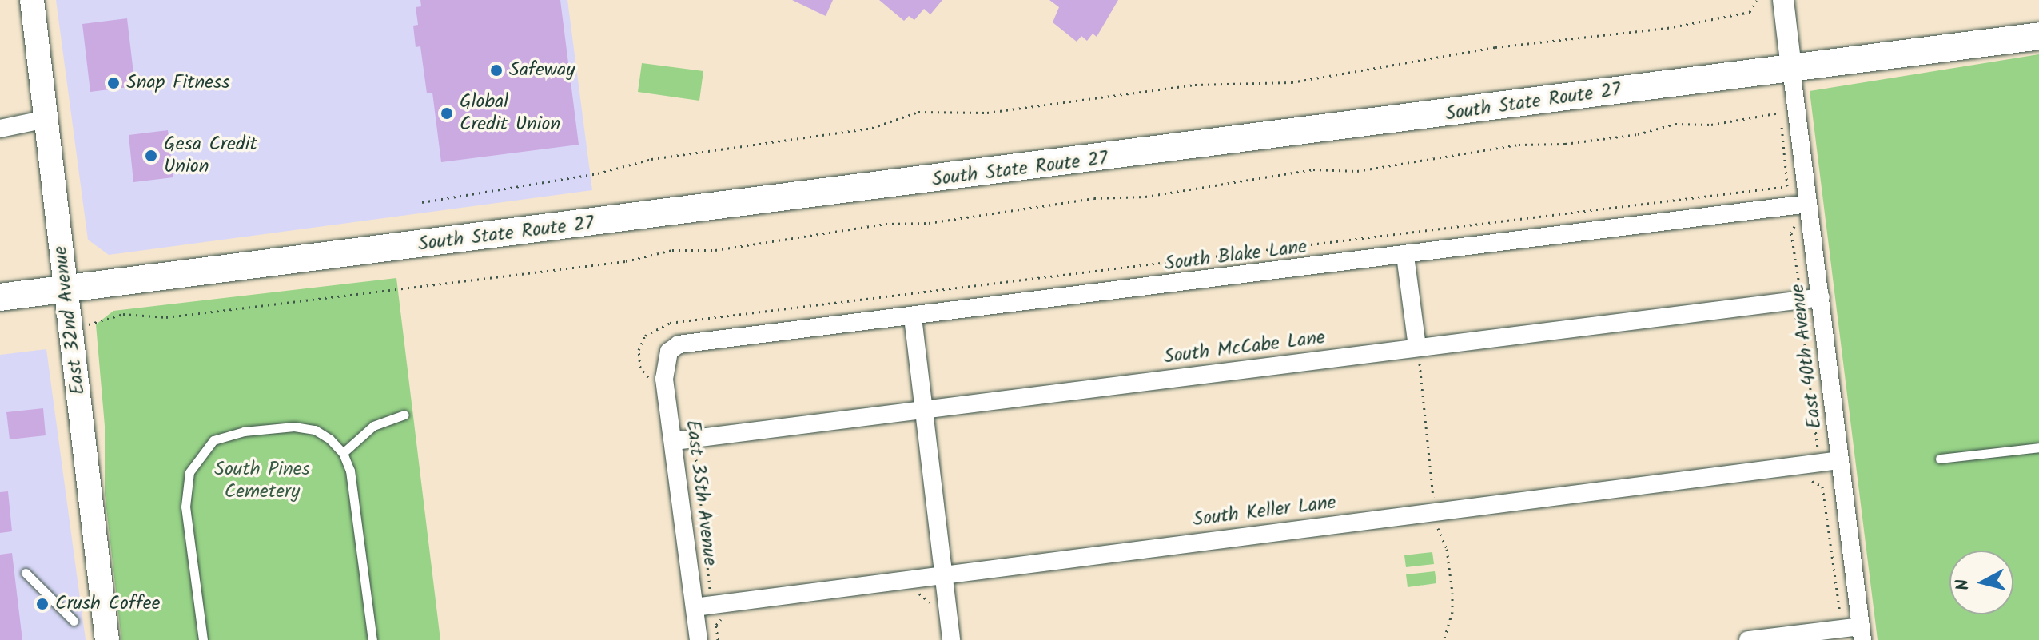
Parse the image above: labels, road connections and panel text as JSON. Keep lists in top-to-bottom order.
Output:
{
  "streets": {
    "main road": ["South State Route 27", "East 32nd Avenue"],
    "street": [
      "South Blake Lane",
      "South McCabe Lane",
      "East 40th Avenue",
      "East 35th Avenue",
      "South Keller Lane"
    ]
  },
  "crossings": [
    ["South State Route 27", "East 32nd Avenue"],
    ["South State Route 27", "East 40th Avenue"],
    ["South Blake Lane", "East 40th Avenue"],
    ["South Blake Lane", "East 35th Avenue"],
    ["South McCabe Lane", "East 40th Avenue"],
    ["South McCabe Lane", "East 35th Avenue"],
    ["East 40th Avenue", "South Keller Lane"],
    ["East 35th Avenue", "South Keller Lane"]
  ],
  "parks": ["South Pines Cemetery"],
  "places": [
    "Safeway",
    "Snap Fitness",
    "Global Credit Union",
    "Gesa Credit Union",
    "Crush Coffee"
  ],
  "north": "left"
}
